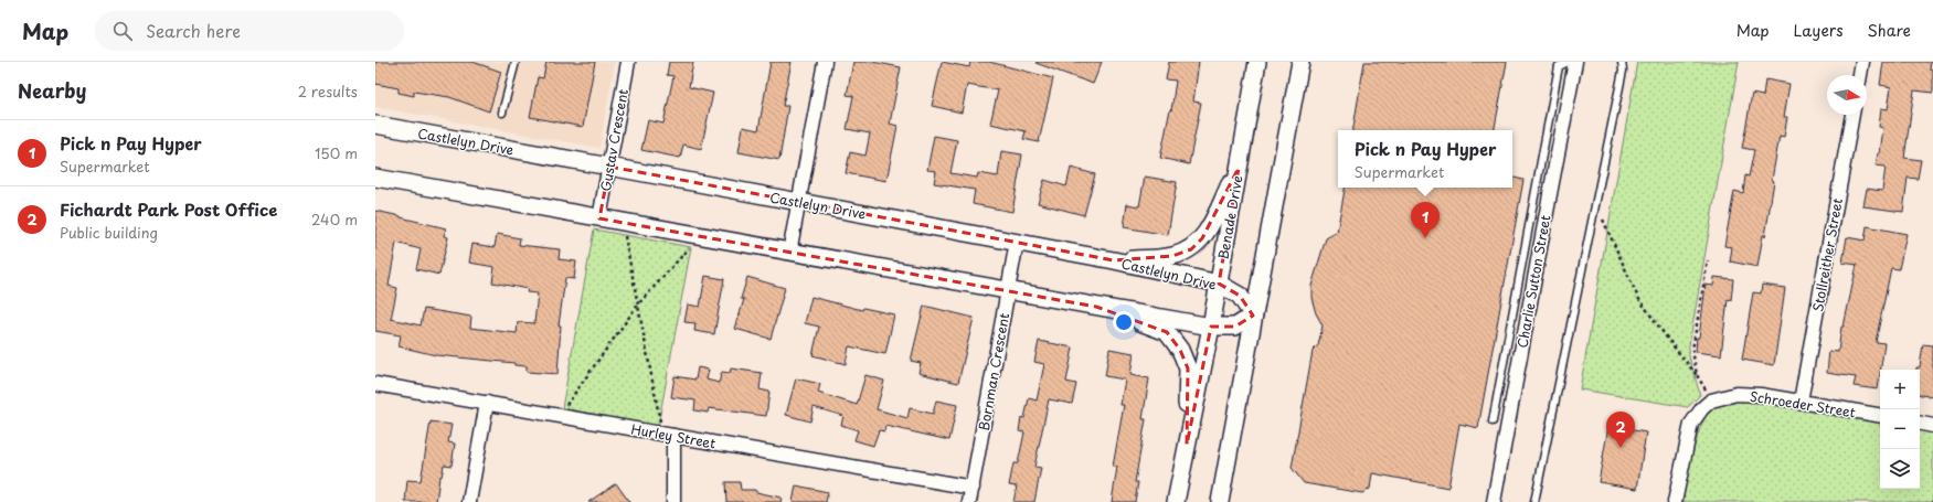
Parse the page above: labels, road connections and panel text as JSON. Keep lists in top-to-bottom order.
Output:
{
  "streets": {
    "street": [
      "Gustav Crescent",
      "Castlelyn Drive",
      "Benade Drive",
      "Stollreither Street",
      "Charlie Sutton Street",
      "Bornman Crescent",
      "Schroeder Street",
      "Hurley Street"
    ]
  },
  "crossings": [
    ["Gustav Crescent", "Castlelyn Drive"],
    ["Castlelyn Drive", "Benade Drive"],
    ["Castlelyn Drive", "Bornman Crescent"],
    ["Stollreither Street", "Schroeder Street"],
    ["Bornman Crescent", "Hurley Street"]
  ],
  "north": "right",
  "page": {
    "header": "Map",
    "search": "Search here",
    "nav": ["Map", "Layers", "Share"],
    "heading": ["Nearby", "2 results"],
    "list": [
      {
        "mark": "1",
        "name": "Pick n Pay Hyper",
        "note": "Supermarket",
        "value": "150 m"
      },
      {
        "mark": "2",
        "name": "Fichardt Park Post Office",
        "note": "Public building",
        "value": "240 m"
      }
    ],
    "popup": ["Pick n Pay Hyper", "Supermarket"],
    "pins": ["1", "2"],
    "map_buttons": ["+", "−"]
  }
}
